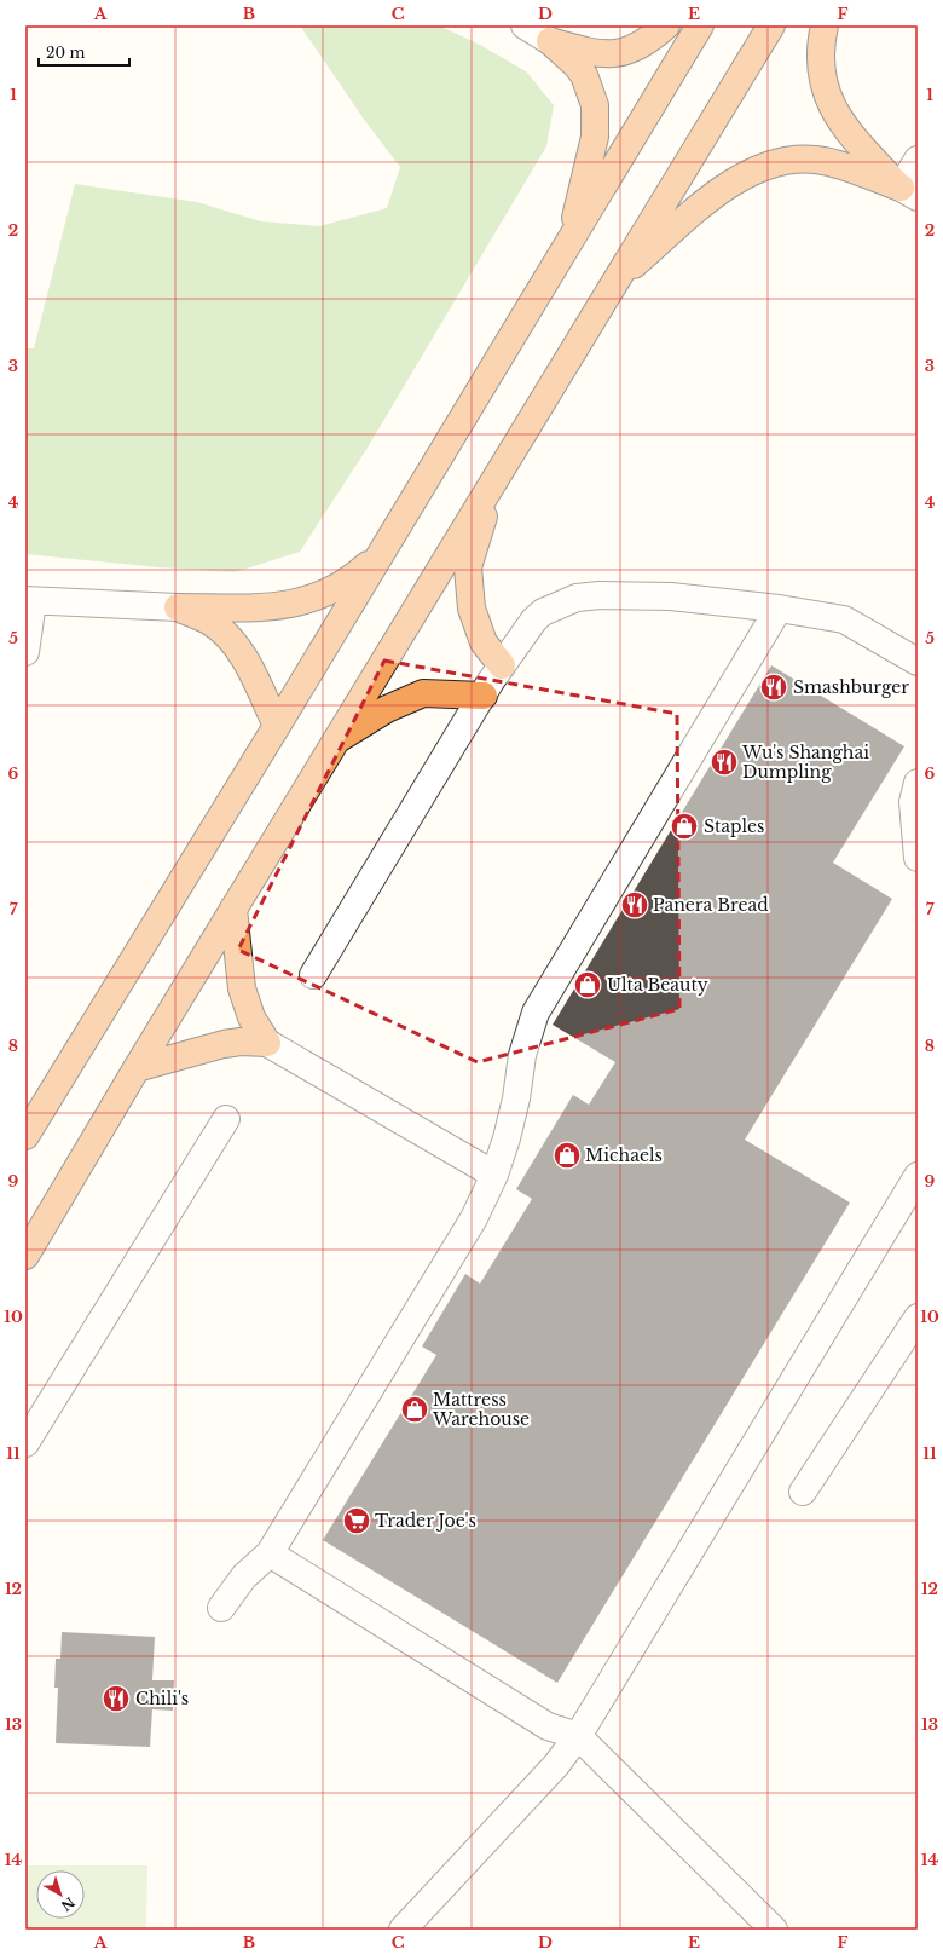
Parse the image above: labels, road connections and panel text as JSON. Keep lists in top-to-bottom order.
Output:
{
  "places": {
    "restaurant": [
      "Smashburger",
      "Wu's Shanghai Dumpling",
      "Panera Bread",
      "Chili's"
    ],
    "shop": [
      "Staples",
      "Ulta Beauty",
      "Michaels",
      "Mattress Warehouse"
    ],
    "supermarket": ["Trader Joe's"]
  },
  "scale_bar": "20 m",
  "north": "bottom right",
  "grid": {
    "columns": [
      "A",
      "B",
      "C",
      "D",
      "E",
      "F"
    ],
    "rows": [
      "1",
      "2",
      "3",
      "4",
      "5",
      "6",
      "7",
      "8",
      "9",
      "10",
      "11",
      "12",
      "13",
      "14"
    ]
  }
}
